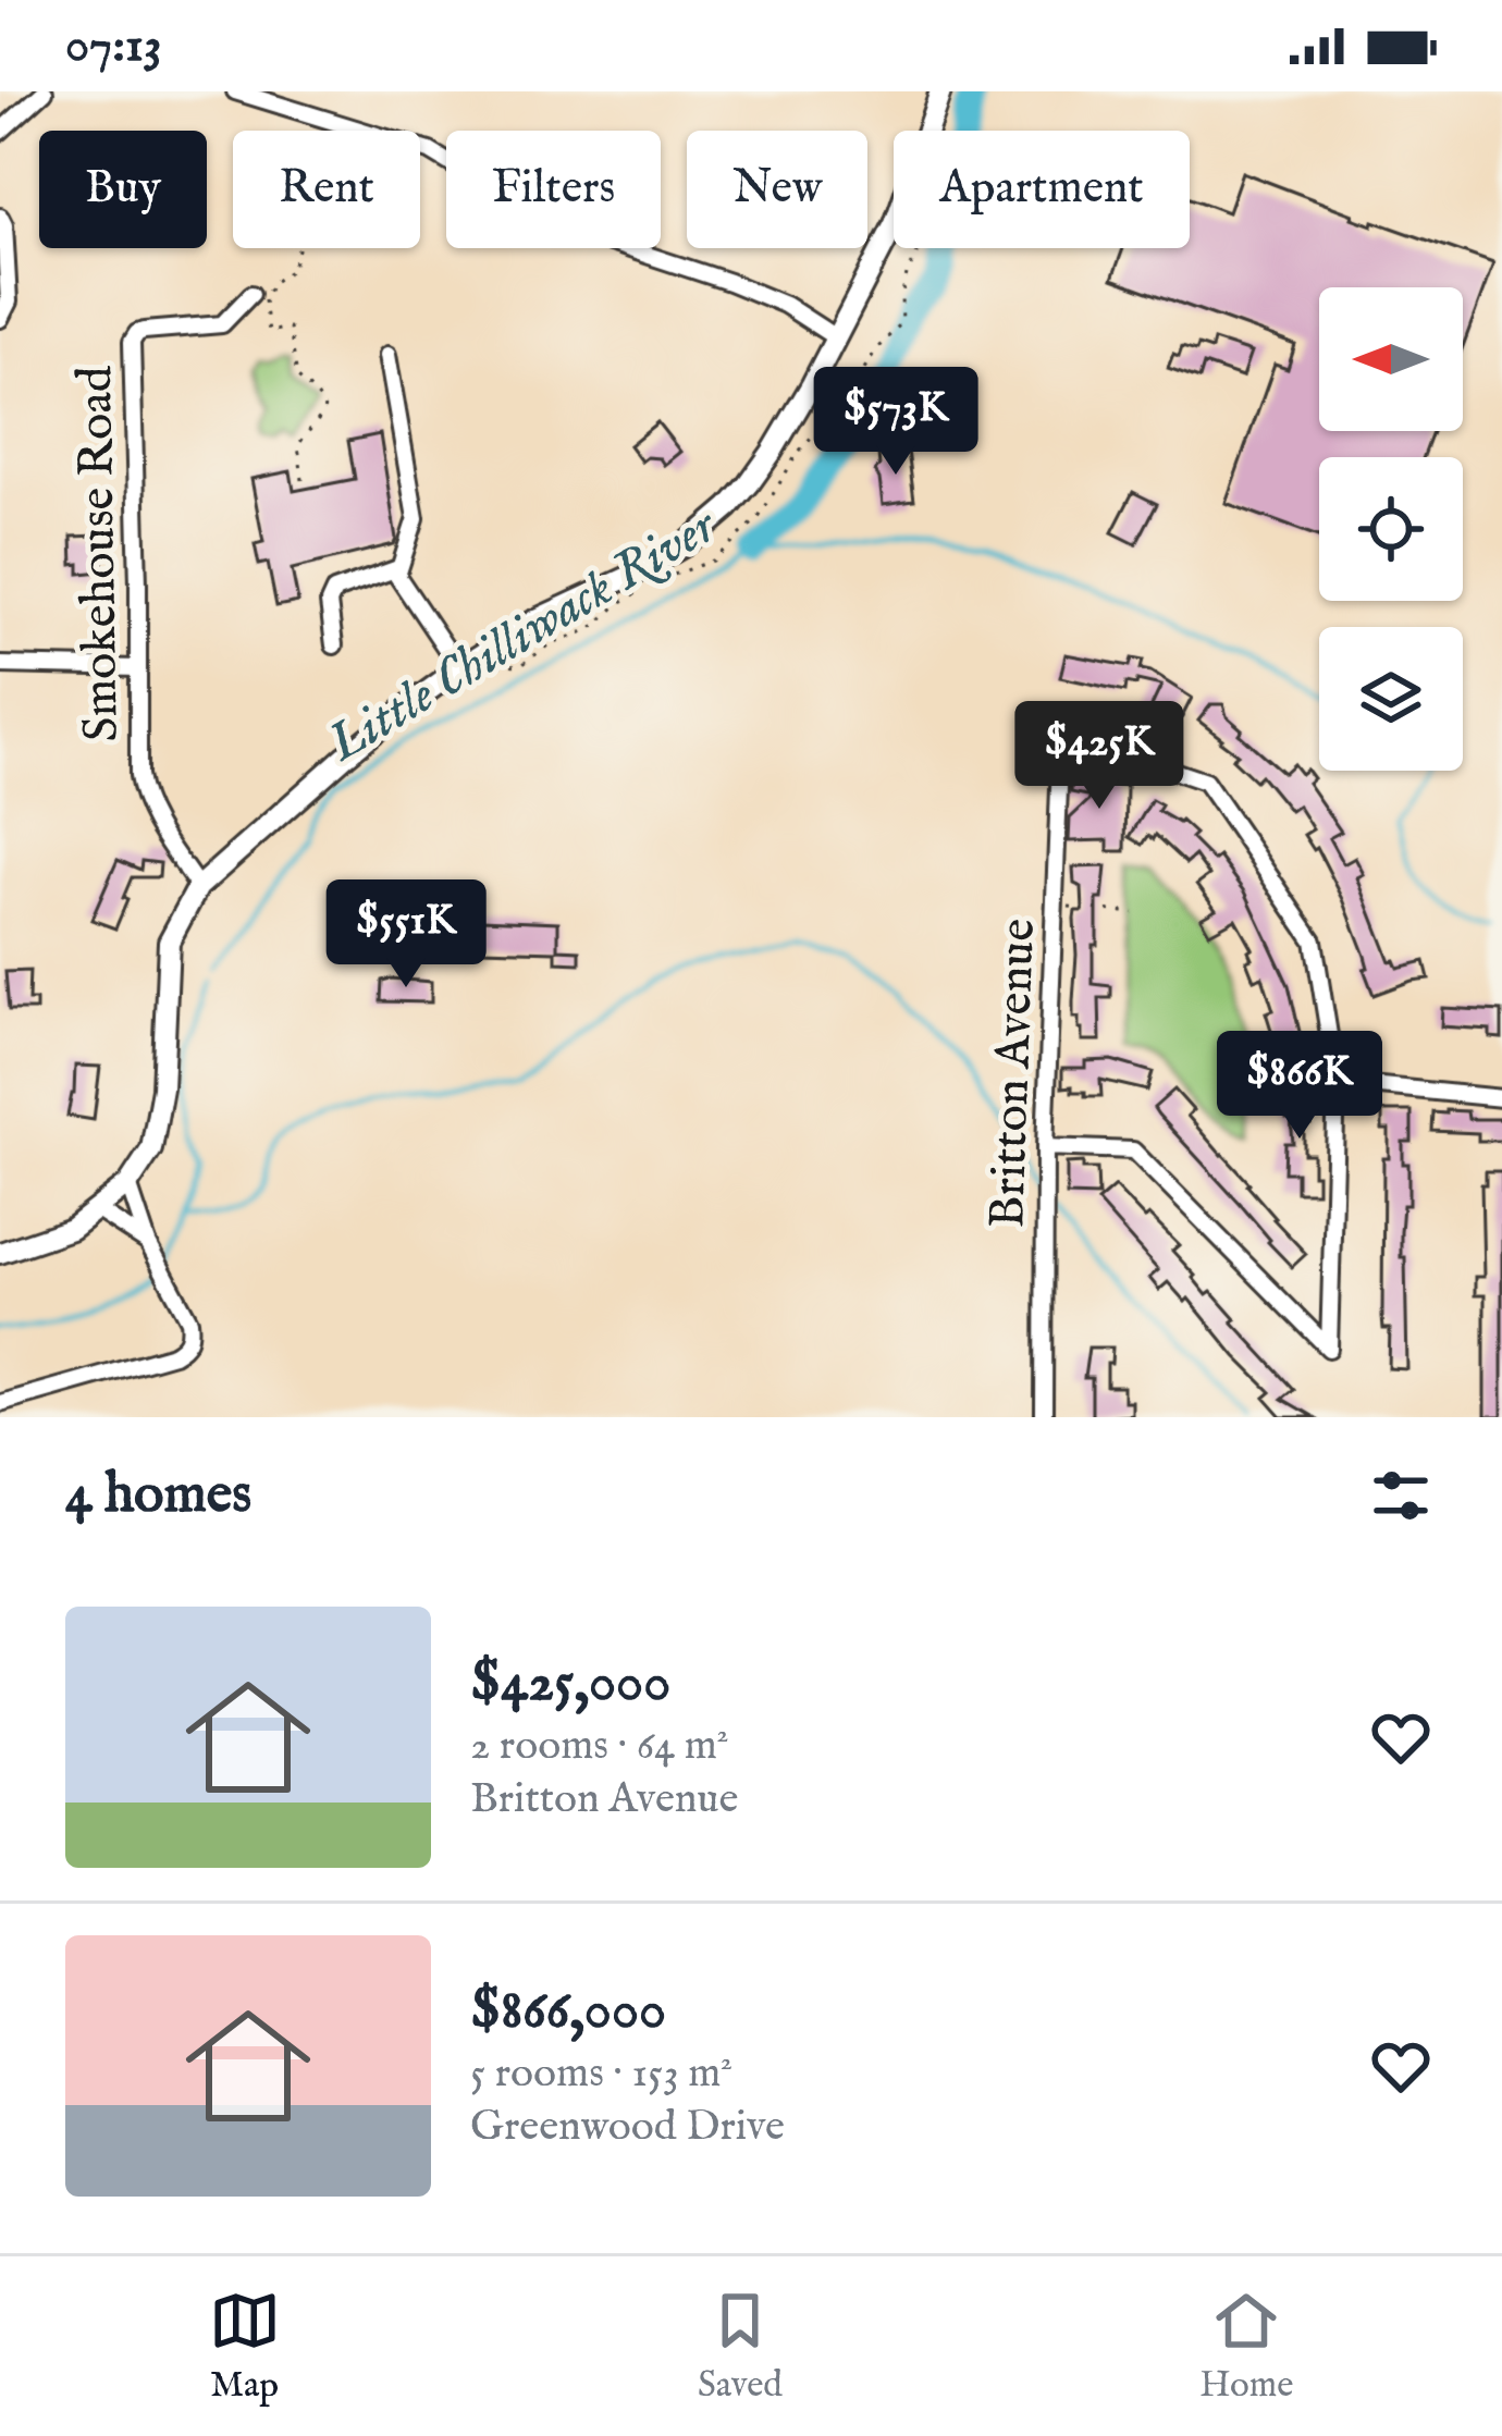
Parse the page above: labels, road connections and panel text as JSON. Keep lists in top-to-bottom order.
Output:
{
  "streets": {
    "street": ["Smokehouse Road", "Britton Avenue"]
  },
  "water": ["Little Chilliwack River"],
  "north": "left",
  "page": {
    "status": "07:13",
    "chip": [
      "Buy",
      "Rent",
      "Filters",
      "New",
      "Apartment"
    ],
    "price": [
      "$573K",
      "$425K",
      "$551K",
      "$866K"
    ],
    "heading": "4 homes",
    "list": [
      {
        "name": "$425,000",
        "note": "2 rooms · 64 m² · Britton Avenue"
      },
      {
        "name": "$866,000",
        "note": "5 rooms · 153 m² · Greenwood Drive"
      }
    ],
    "tabs": ["Map", "Saved", "Home"]
  }
}
